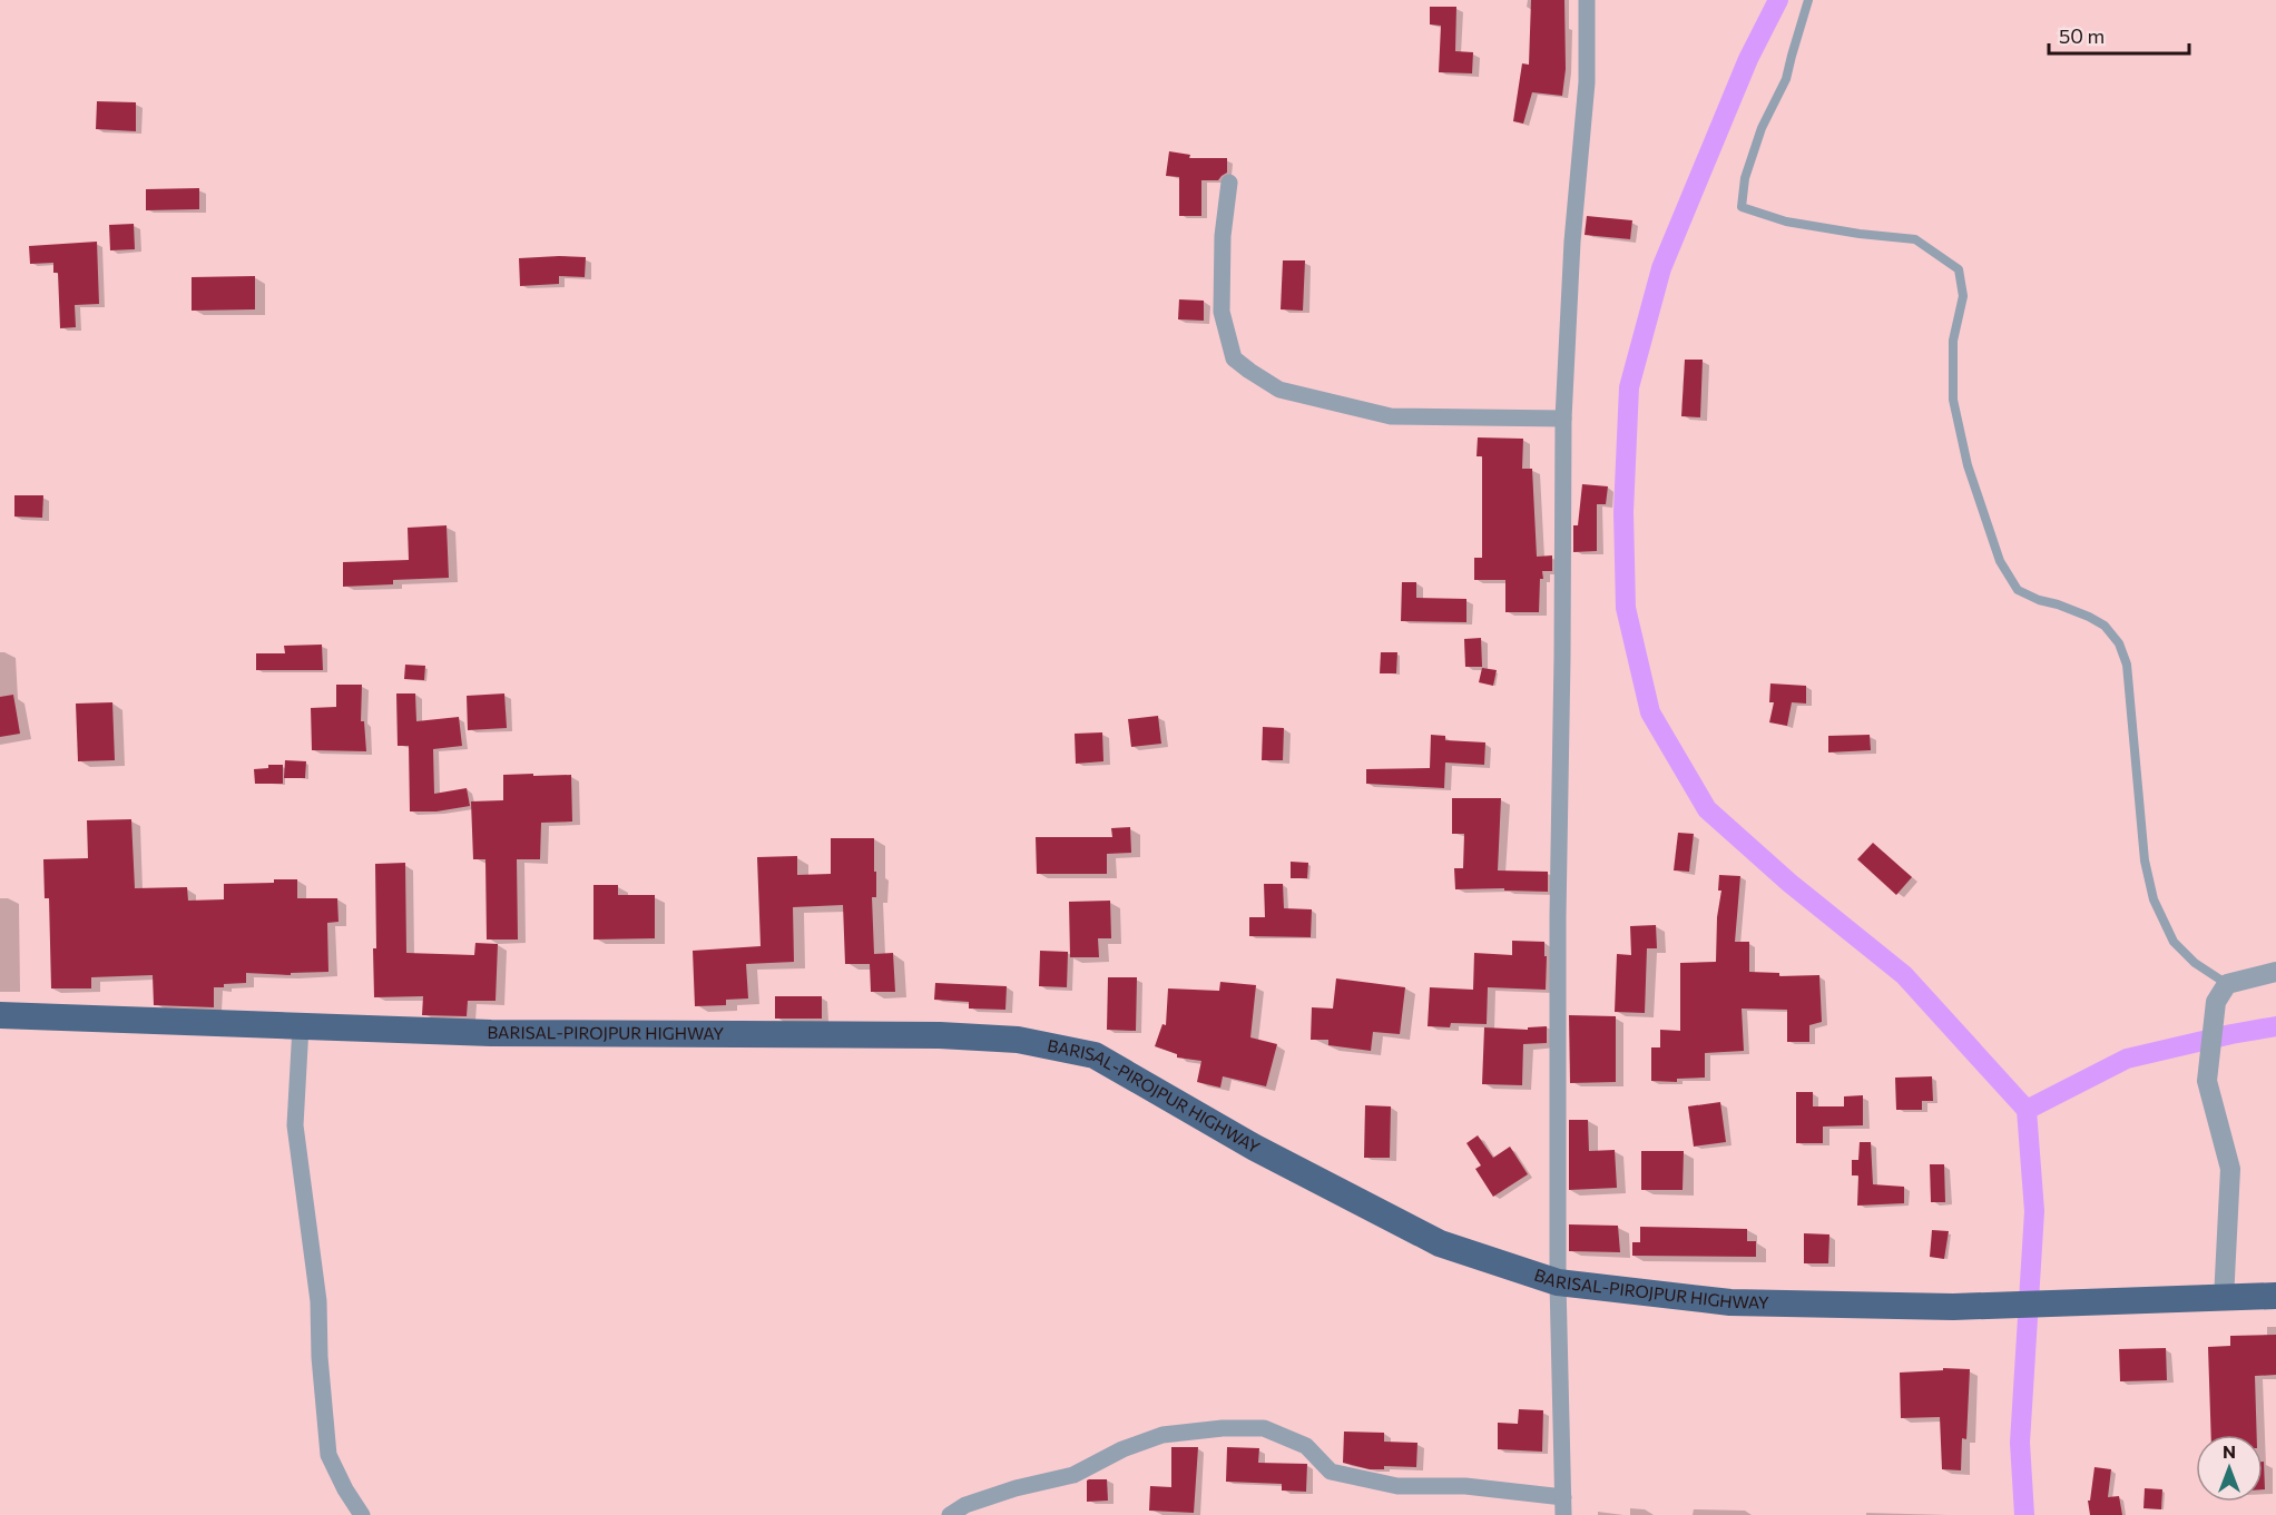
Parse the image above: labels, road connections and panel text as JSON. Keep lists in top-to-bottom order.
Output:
{
  "streets": {
    "highway": ["BARISAL-PIROJPUR HIGHWAY"]
  },
  "scale_bar": "50 m",
  "north": "top"
}
